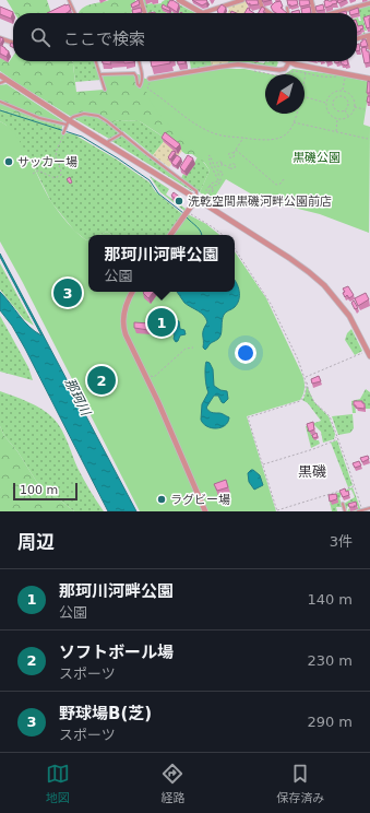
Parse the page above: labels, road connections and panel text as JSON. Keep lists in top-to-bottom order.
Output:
{
  "districts": ["黒磯"],
  "water": ["那珂川"],
  "parks": ["黒磯公園"],
  "places": ["サッカー場", "洗乾空間黒磯河畔公園前店", "ラグビー場"],
  "scale_bar": "100 m",
  "north": "bottom left",
  "page": {
    "search": "ここで検索",
    "popup": ["那珂川河畔公園", "公園"],
    "pins": ["3", "1", "2"],
    "scale": "100 m",
    "heading": ["周辺", "3件"],
    "list": [
      {
        "mark": "1",
        "name": "那珂川河畔公園",
        "note": "公園",
        "value": "140 m"
      },
      {
        "mark": "2",
        "name": "ソフトボール場",
        "note": "スポーツ",
        "value": "230 m"
      },
      {
        "mark": "3",
        "name": "野球場B(芝)",
        "note": "スポーツ",
        "value": "290 m"
      }
    ],
    "nav": ["地図", "経路", "保存済み"]
  }
}
